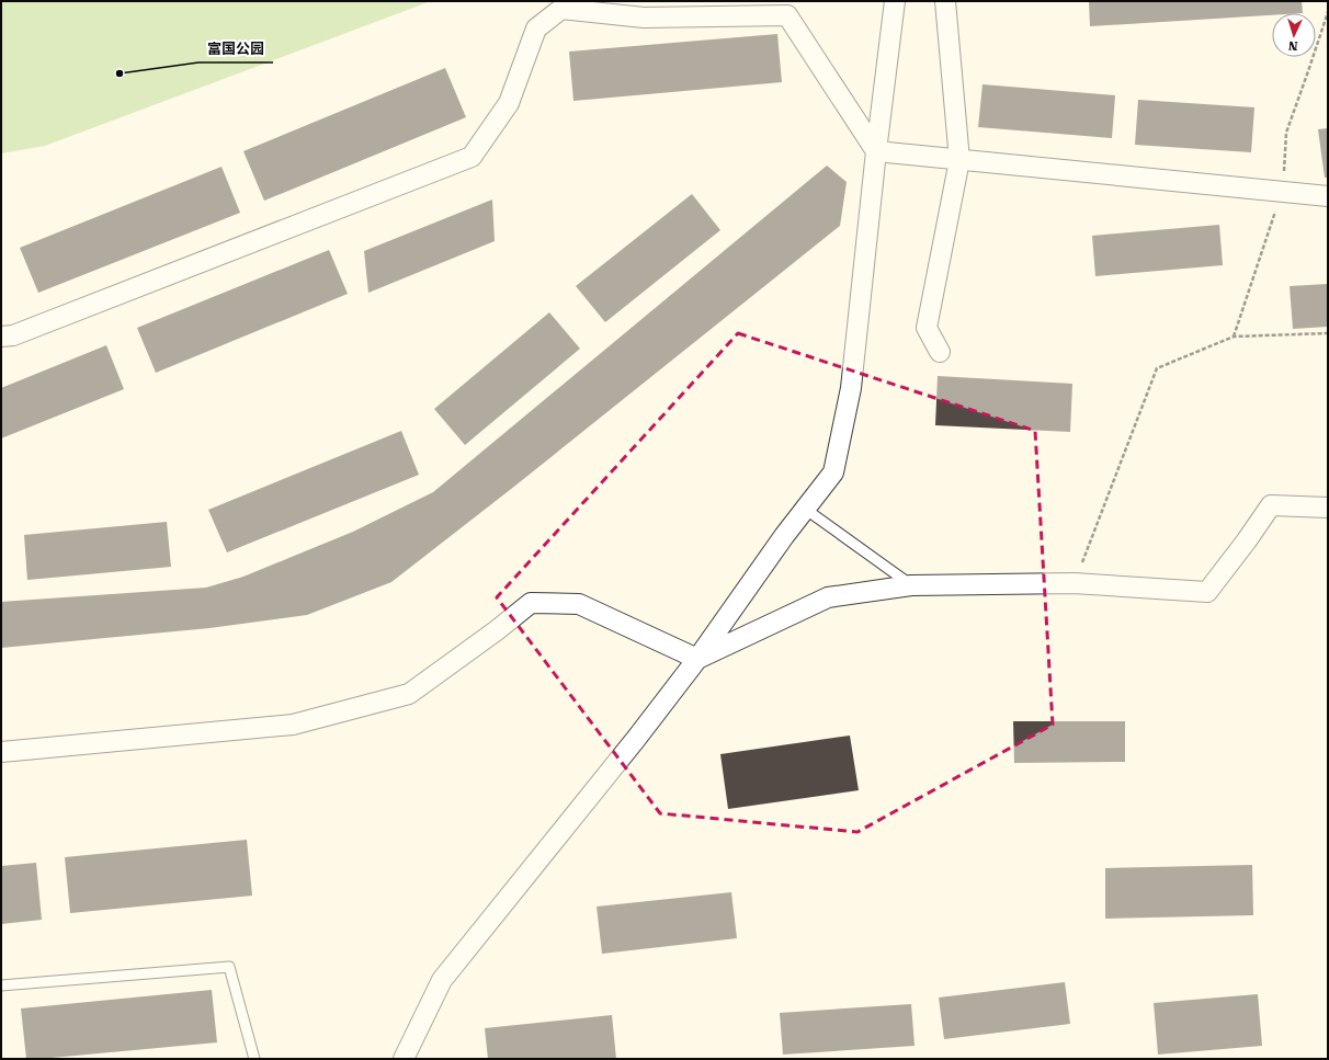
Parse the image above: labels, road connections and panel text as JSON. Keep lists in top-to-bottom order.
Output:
{
  "places": ["富国公园"],
  "north": "bottom"
}
